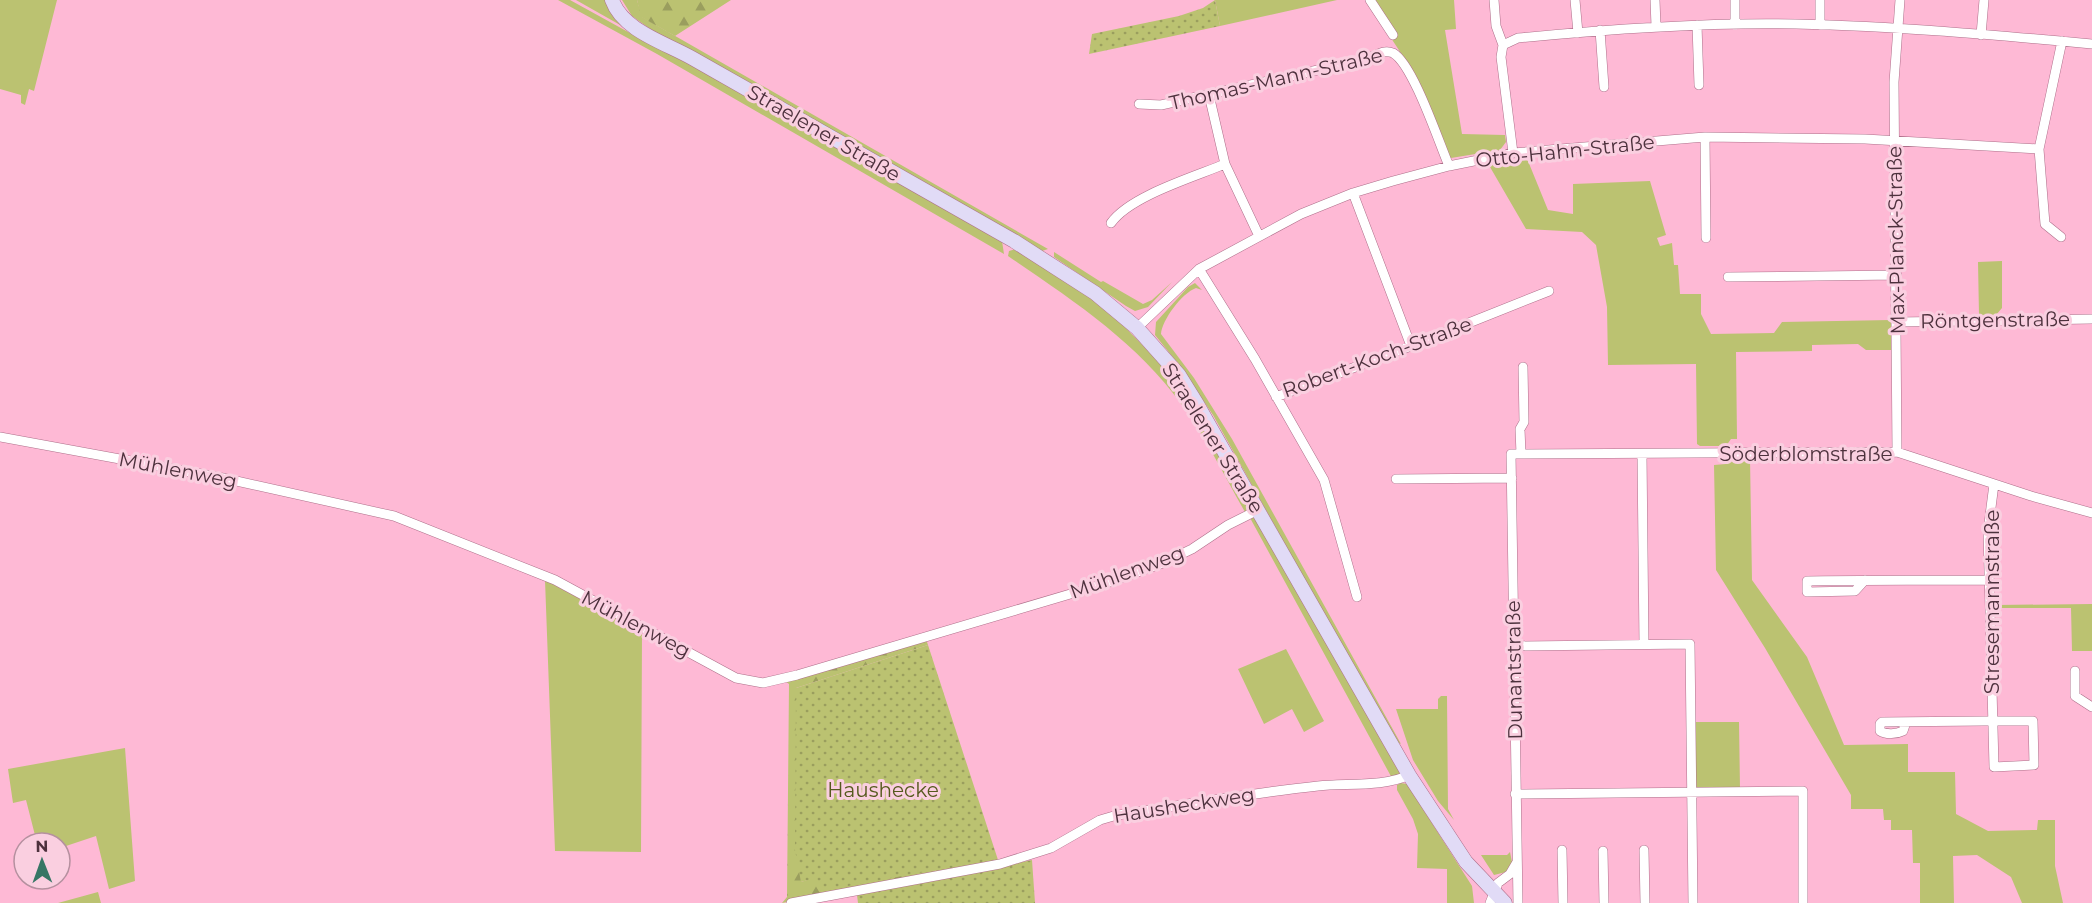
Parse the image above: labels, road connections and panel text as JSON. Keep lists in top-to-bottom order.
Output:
{
  "streets": {
    "street": [
      "Thomas-Mann-Straße",
      "Straelener Straße",
      "Otto-Hahn-Straße",
      "Max-Planck-Straße",
      "Röntgenstraße",
      "Robert-Koch-Straße",
      "Söderblomstraße",
      "Mühlenweg",
      "Stresemannstraße",
      "Dunantstraße",
      "Hausheckweg"
    ]
  },
  "crossings": [
    ["Thomas-Mann-Straße", "Otto-Hahn-Straße"],
    ["Straelener Straße", "Otto-Hahn-Straße"],
    ["Straelener Straße", "Mühlenweg"],
    ["Straelener Straße", "Hausheckweg"],
    ["Otto-Hahn-Straße", "Max-Planck-Straße"],
    ["Otto-Hahn-Straße", "Robert-Koch-Straße"],
    ["Max-Planck-Straße", "Röntgenstraße"],
    ["Max-Planck-Straße", "Söderblomstraße"],
    ["Söderblomstraße", "Stresemannstraße"],
    ["Söderblomstraße", "Dunantstraße"]
  ],
  "parks": ["Haushecke"],
  "north": "top"
}
